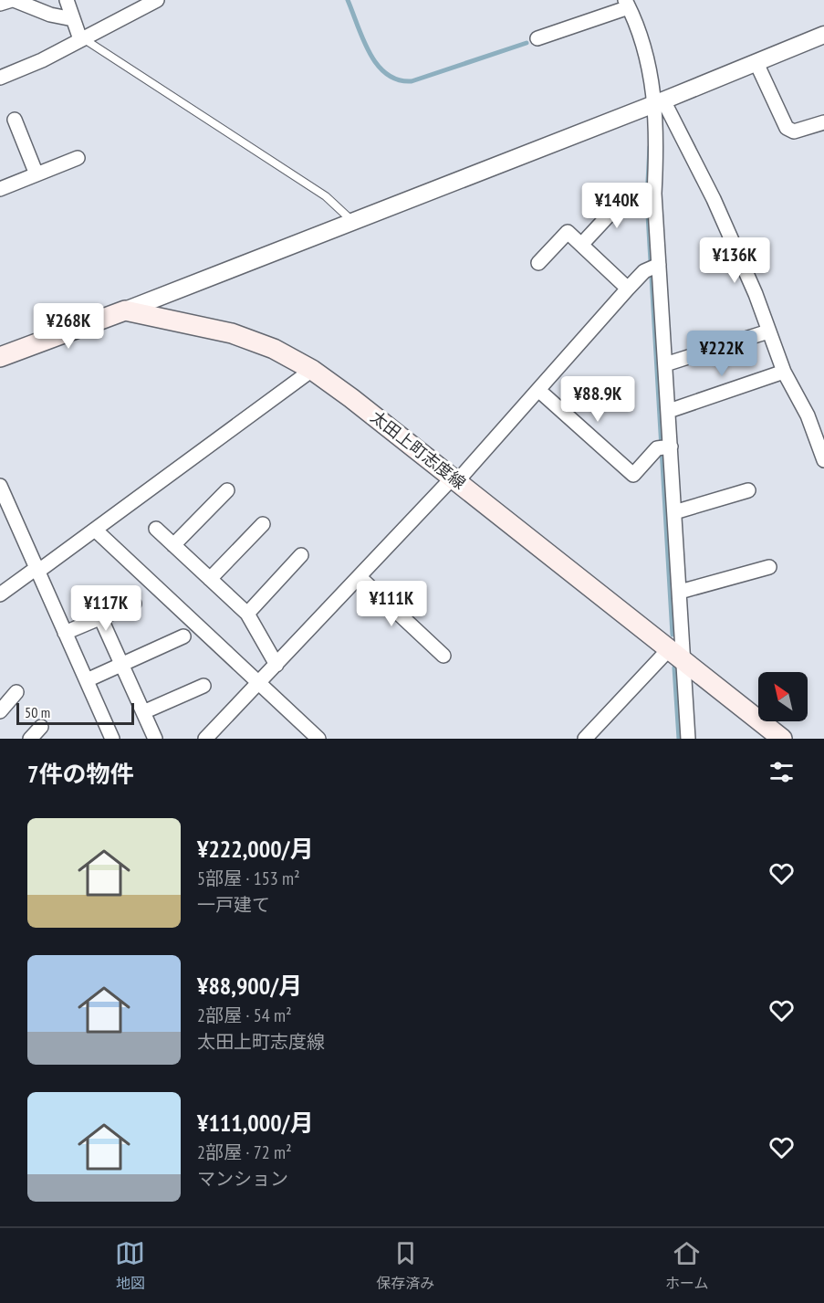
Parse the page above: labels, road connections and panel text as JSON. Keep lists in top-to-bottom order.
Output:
{
  "streets": {
    "main road": ["太田上町志度線"]
  },
  "scale_bar": "50 m",
  "north": "top left",
  "page": {
    "price": [
      "¥140K",
      "¥136K",
      "¥268K",
      "¥222K",
      "¥88.9K",
      "¥111K",
      "¥117K"
    ],
    "scale": "50 m",
    "heading": "7件の物件",
    "list": [
      {
        "name": "¥222,000/月",
        "note": "5部屋 · 153 m² · 一戸建て"
      },
      {
        "name": "¥88,900/月",
        "note": "2部屋 · 54 m² · 太田上町志度線"
      },
      {
        "name": "¥111,000/月",
        "note": "2部屋 · 72 m² · マンション"
      }
    ],
    "tabs": ["地図", "保存済み", "ホーム"]
  }
}
